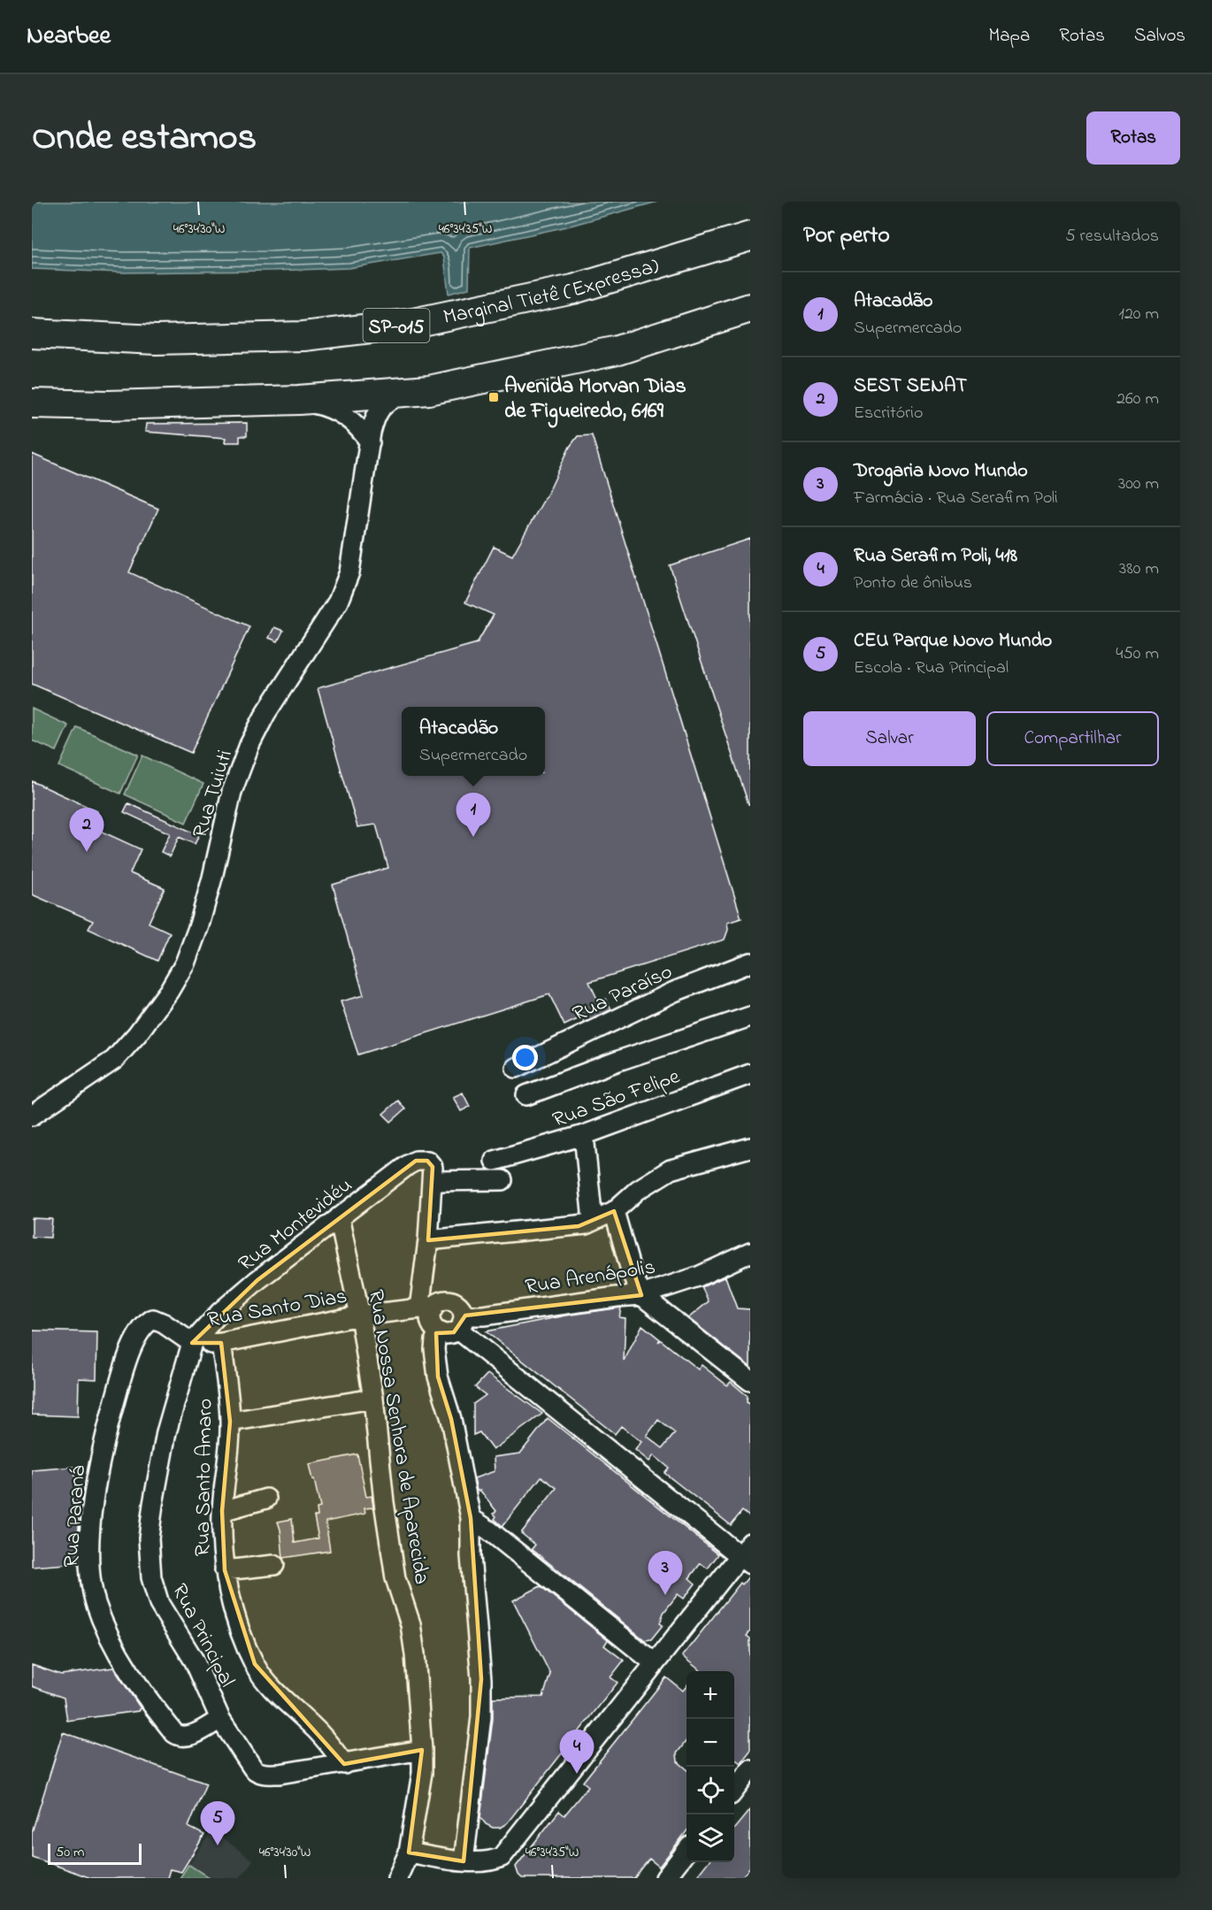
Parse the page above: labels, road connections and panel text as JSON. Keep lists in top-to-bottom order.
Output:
{
  "streets": {
    "highway": ["Marginal Tietê (Expressa)", "SP-015"],
    "street": [
      "Rua Tuiuti",
      "Rua Paraíso",
      "Rua São Felipe",
      "Rua Montevidéu",
      "Rua Arenápolis",
      "Rua Santo Dias",
      "Rua Nossa Senhora de Aparecida",
      "Rua Santo Amaro",
      "Rua Paraná",
      "Rua Principal"
    ]
  },
  "crossings": [
    ["Rua Montevidéu", "Rua Santo Dias"],
    ["Rua Montevidéu", "Rua Nossa Senhora de Aparecida"],
    ["Rua Montevidéu", "Rua Paraná"],
    ["Rua Montevidéu", "Rua Principal"],
    ["Rua Arenápolis", "Rua Santo Dias"],
    ["Rua Santo Dias", "Rua Nossa Senhora de Aparecida"],
    ["Rua Santo Dias", "Rua Santo Amaro"],
    ["Rua Santo Dias", "Rua Paraná"],
    ["Rua Santo Dias", "Rua Principal"],
    ["Rua Nossa Senhora de Aparecida", "Rua Principal"],
    ["Rua Santo Amaro", "Rua Principal"],
    ["Rua Paraná", "Rua Principal"]
  ],
  "places": {
    "transit": ["Avenida Morvan Dias de Figueiredo, 6169"]
  },
  "scale_bar": "50 m",
  "page": {
    "header": "Nearbee",
    "nav": ["Mapa", "Rotas", "Salvos"],
    "title": "Onde estamos",
    "buttons": [
      "Rotas",
      ["Salvar", "Compartilhar"]
    ],
    "heading": ["Por perto", "5 resultados"],
    "list": [
      {
        "mark": "1",
        "name": "Atacadão",
        "note": "Supermercado",
        "value": "120 m"
      },
      {
        "mark": "2",
        "name": "SEST SENAT",
        "note": "Escritório",
        "value": "260 m"
      },
      {
        "mark": "3",
        "name": "Drogaria Novo Mundo",
        "note": "Farmácia · Rua Serafim Poli",
        "value": "300 m"
      },
      {
        "mark": "4",
        "name": "Rua Serafim Poli, 418",
        "note": "Ponto de ônibus",
        "value": "380 m"
      },
      {
        "mark": "5",
        "name": "CEU Parque Novo Mundo",
        "note": "Escola · Rua Principal",
        "value": "450 m"
      }
    ],
    "popup": ["Atacadão", "Supermercado"],
    "pins": [
      "1",
      "2",
      "3",
      "4",
      "5"
    ],
    "map_buttons": ["+", "−"],
    "scale": "50 m"
  },
  "coordinates": ["46°34'30\"W", "46°34'35\"W"]
}
